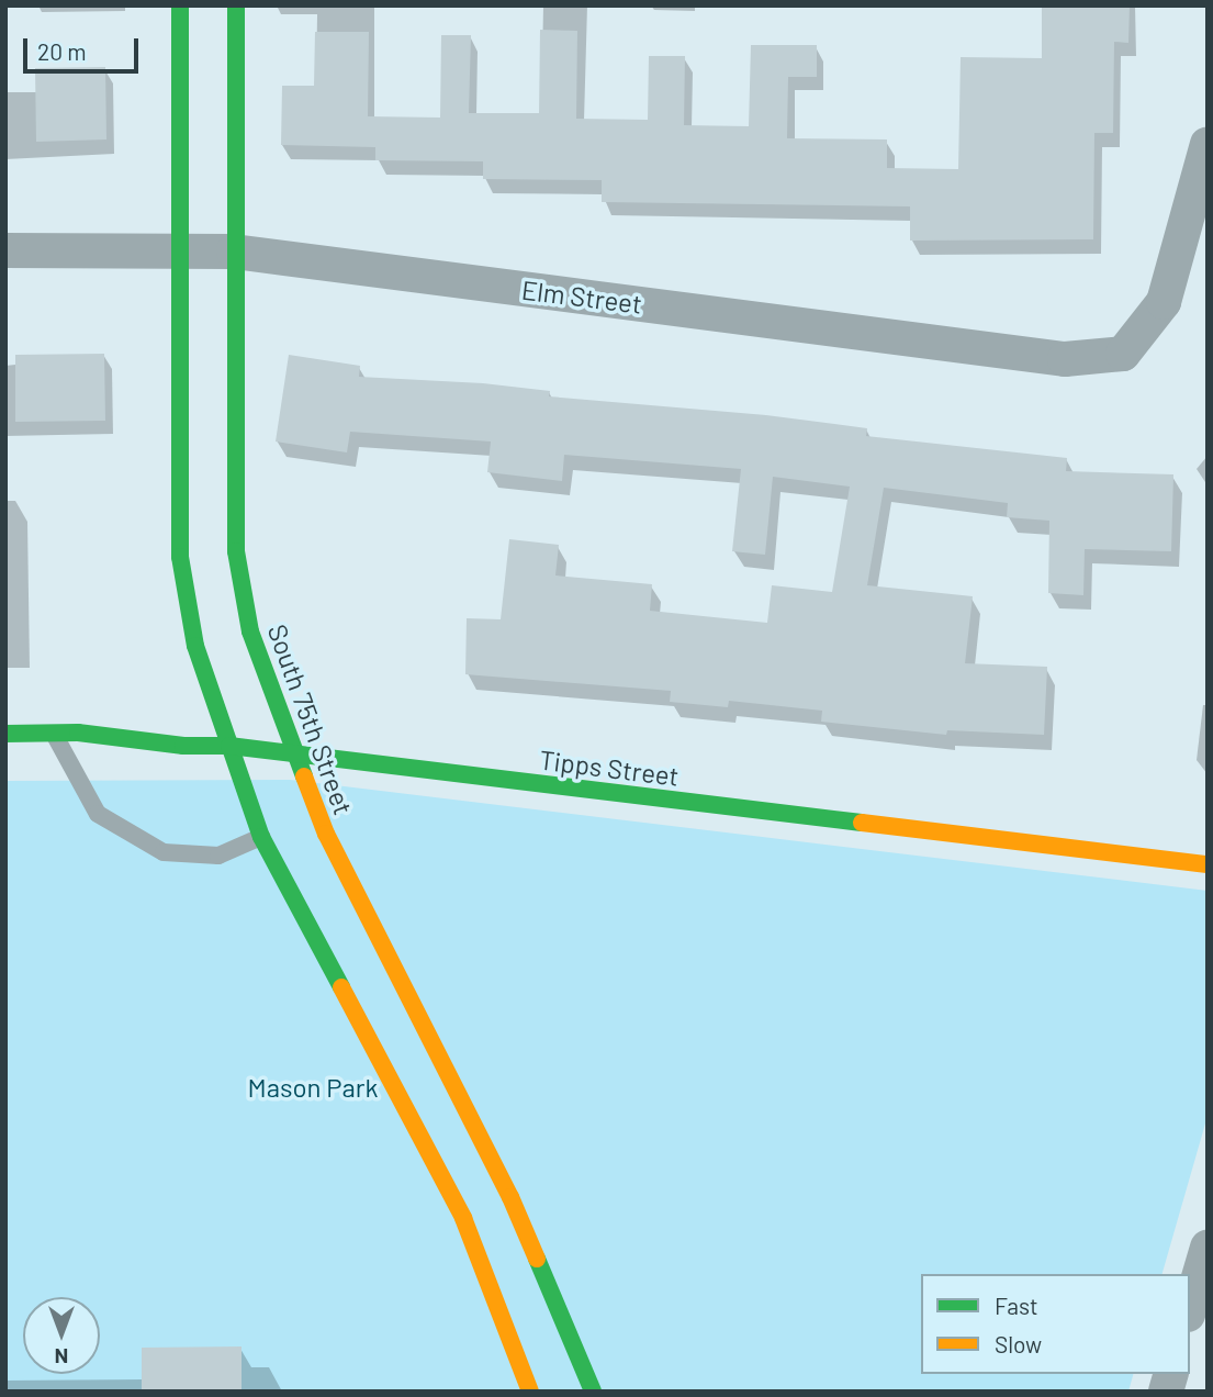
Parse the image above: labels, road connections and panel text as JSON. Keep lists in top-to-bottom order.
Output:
{
  "streets": {
    "main road": ["South 75th Street", "Tipps Street"],
    "street": ["Elm Street"]
  },
  "crossings": [
    ["Elm Street", "South 75th Street"],
    ["South 75th Street", "Tipps Street"]
  ],
  "parks": ["Mason Park"],
  "legend": ["Fast", "Slow"],
  "scale_bar": "20 m",
  "north": "bottom"
}
